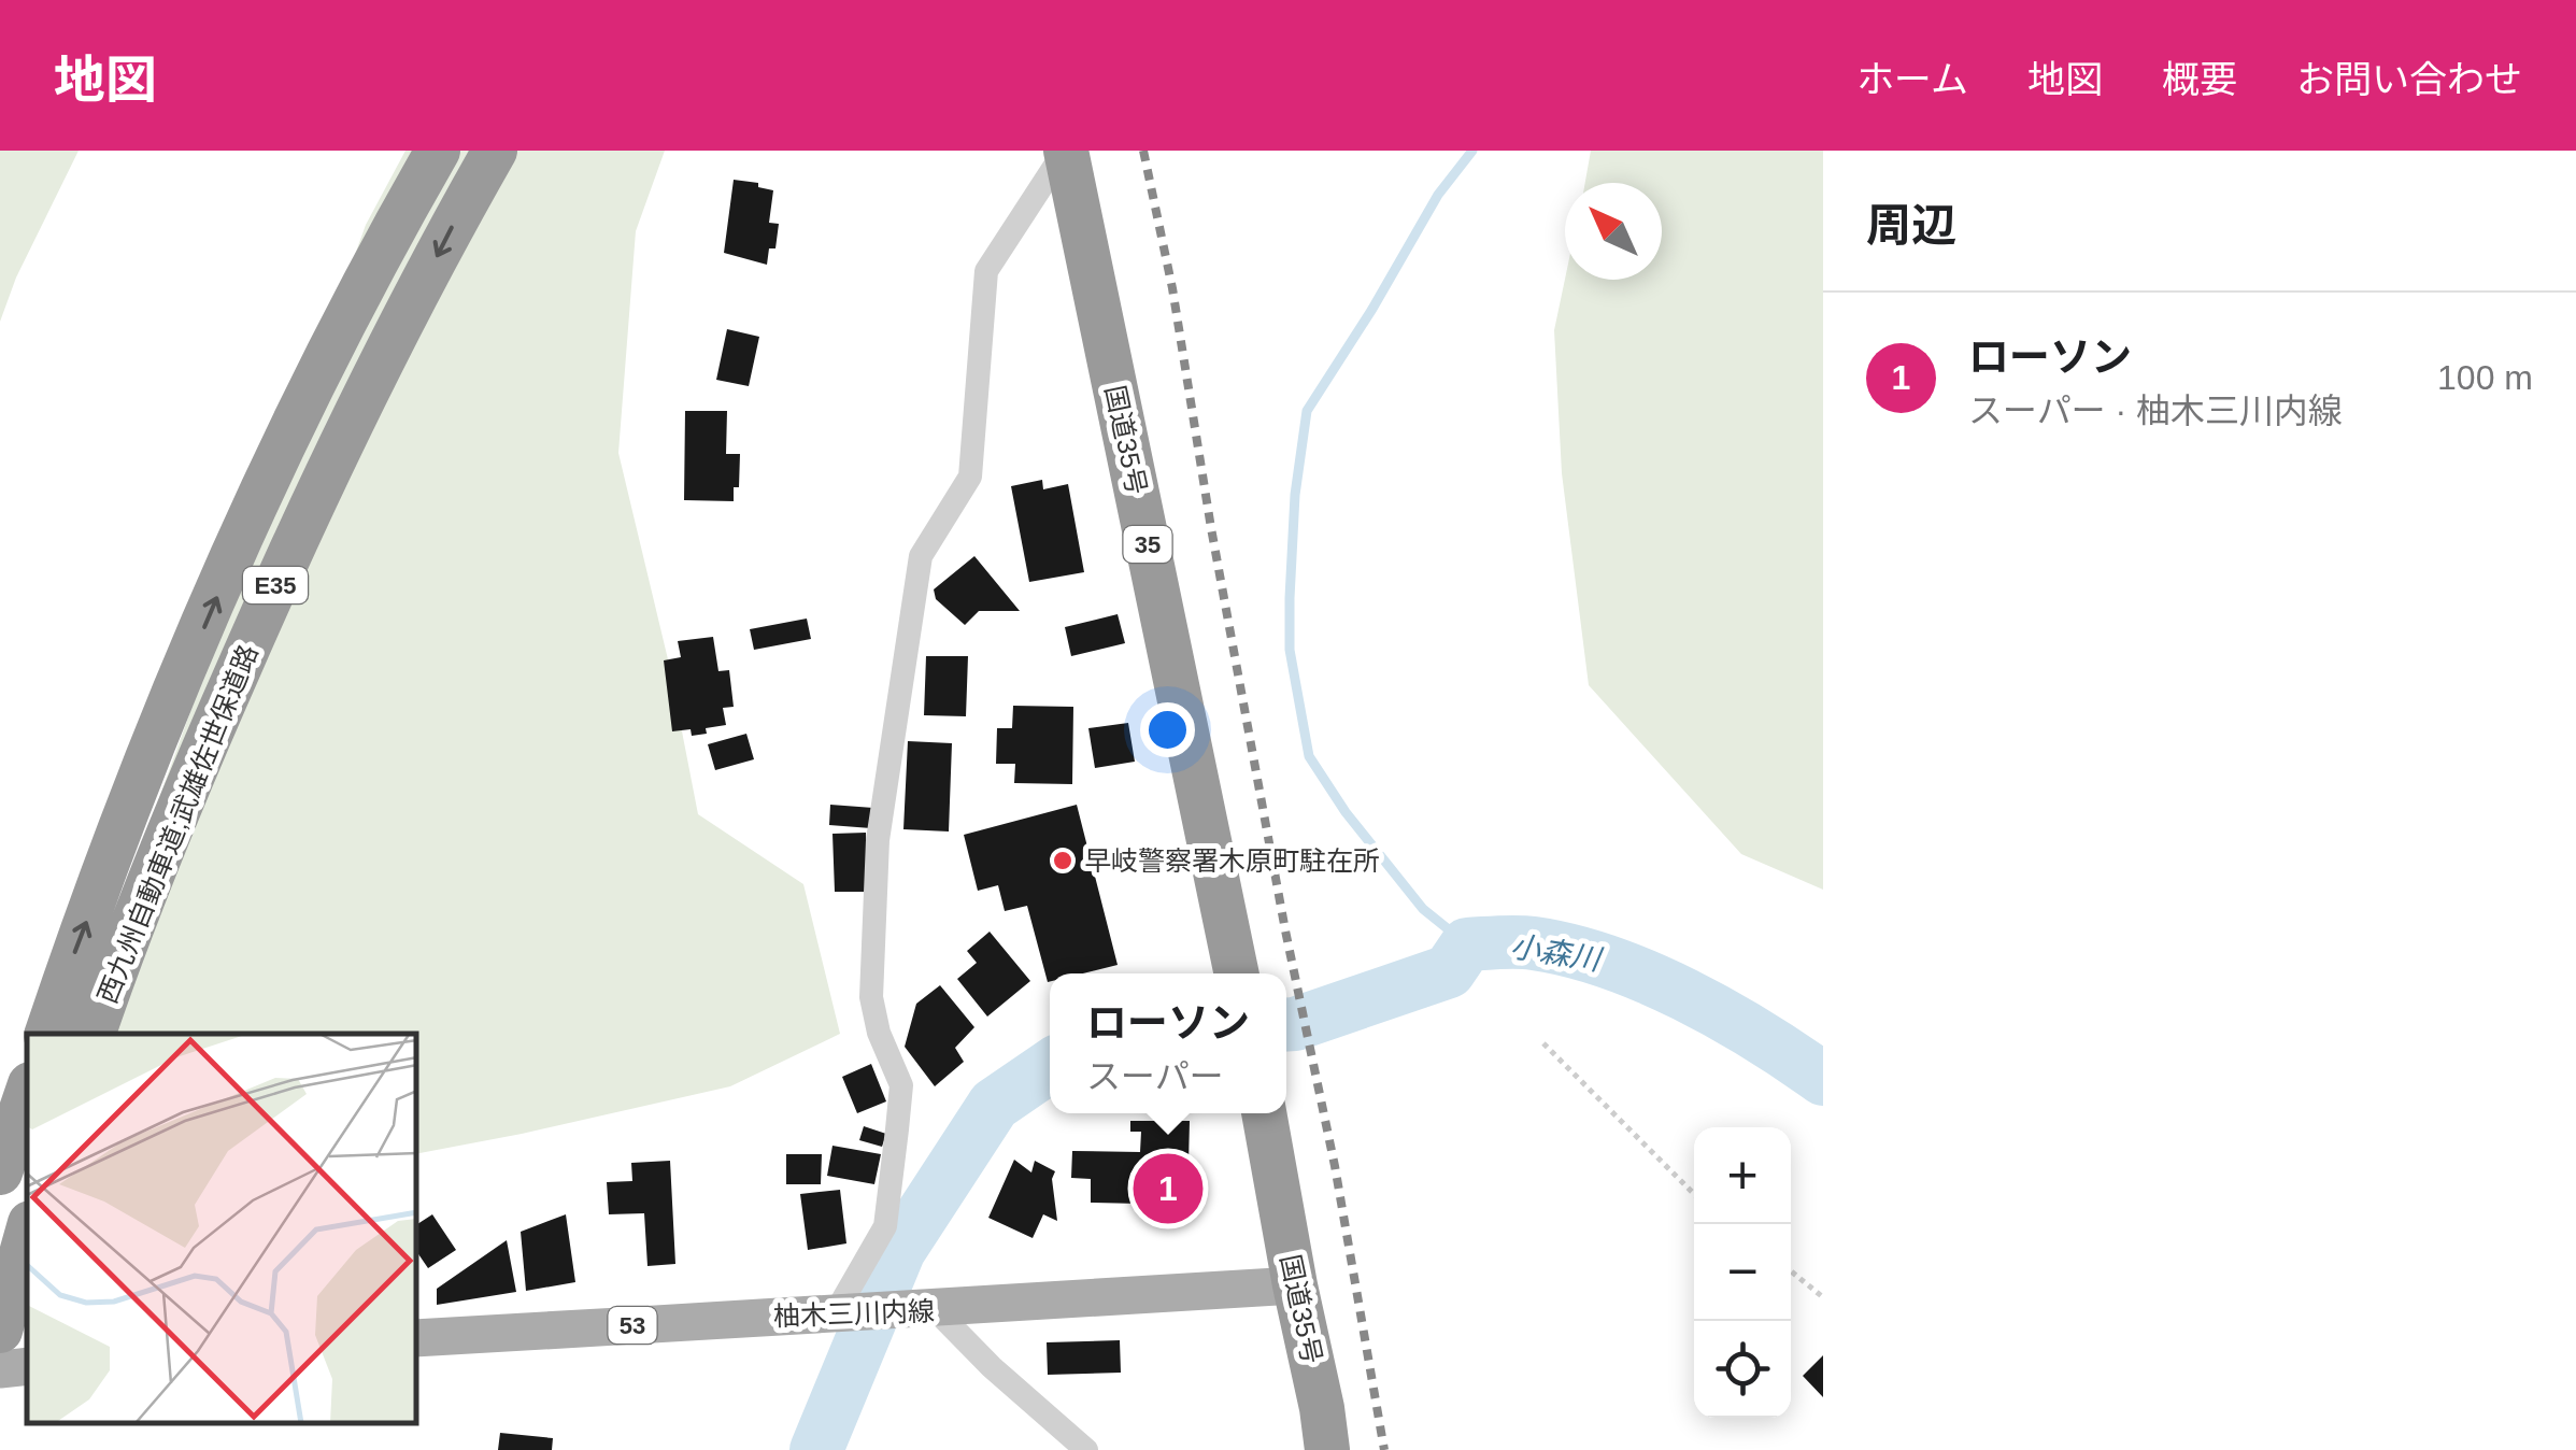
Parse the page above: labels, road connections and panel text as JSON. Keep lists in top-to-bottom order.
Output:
{
  "streets": {
    "highway": [
      "国道35号",
      "35",
      "E35",
      "西九州自動車道;武雄佐世保道路"
    ],
    "main road": ["柚木三川内線", "53"]
  },
  "crossings": [
    ["国道35号", "柚木三川内線"]
  ],
  "water": ["小森川"],
  "places": ["早岐警察署木原町駐在所"],
  "north": "top left",
  "page": {
    "header": "地図",
    "nav": [
      "ホーム",
      "地図",
      "概要",
      "お問い合わせ"
    ],
    "heading": "周辺",
    "list": [
      {
        "mark": "1",
        "name": "ローソン",
        "note": "スーパー · 柚木三川内線",
        "value": "100 m"
      }
    ],
    "popup": ["ローソン", "スーパー"],
    "map_buttons": ["+", "−"],
    "pins": "1"
  }
}
